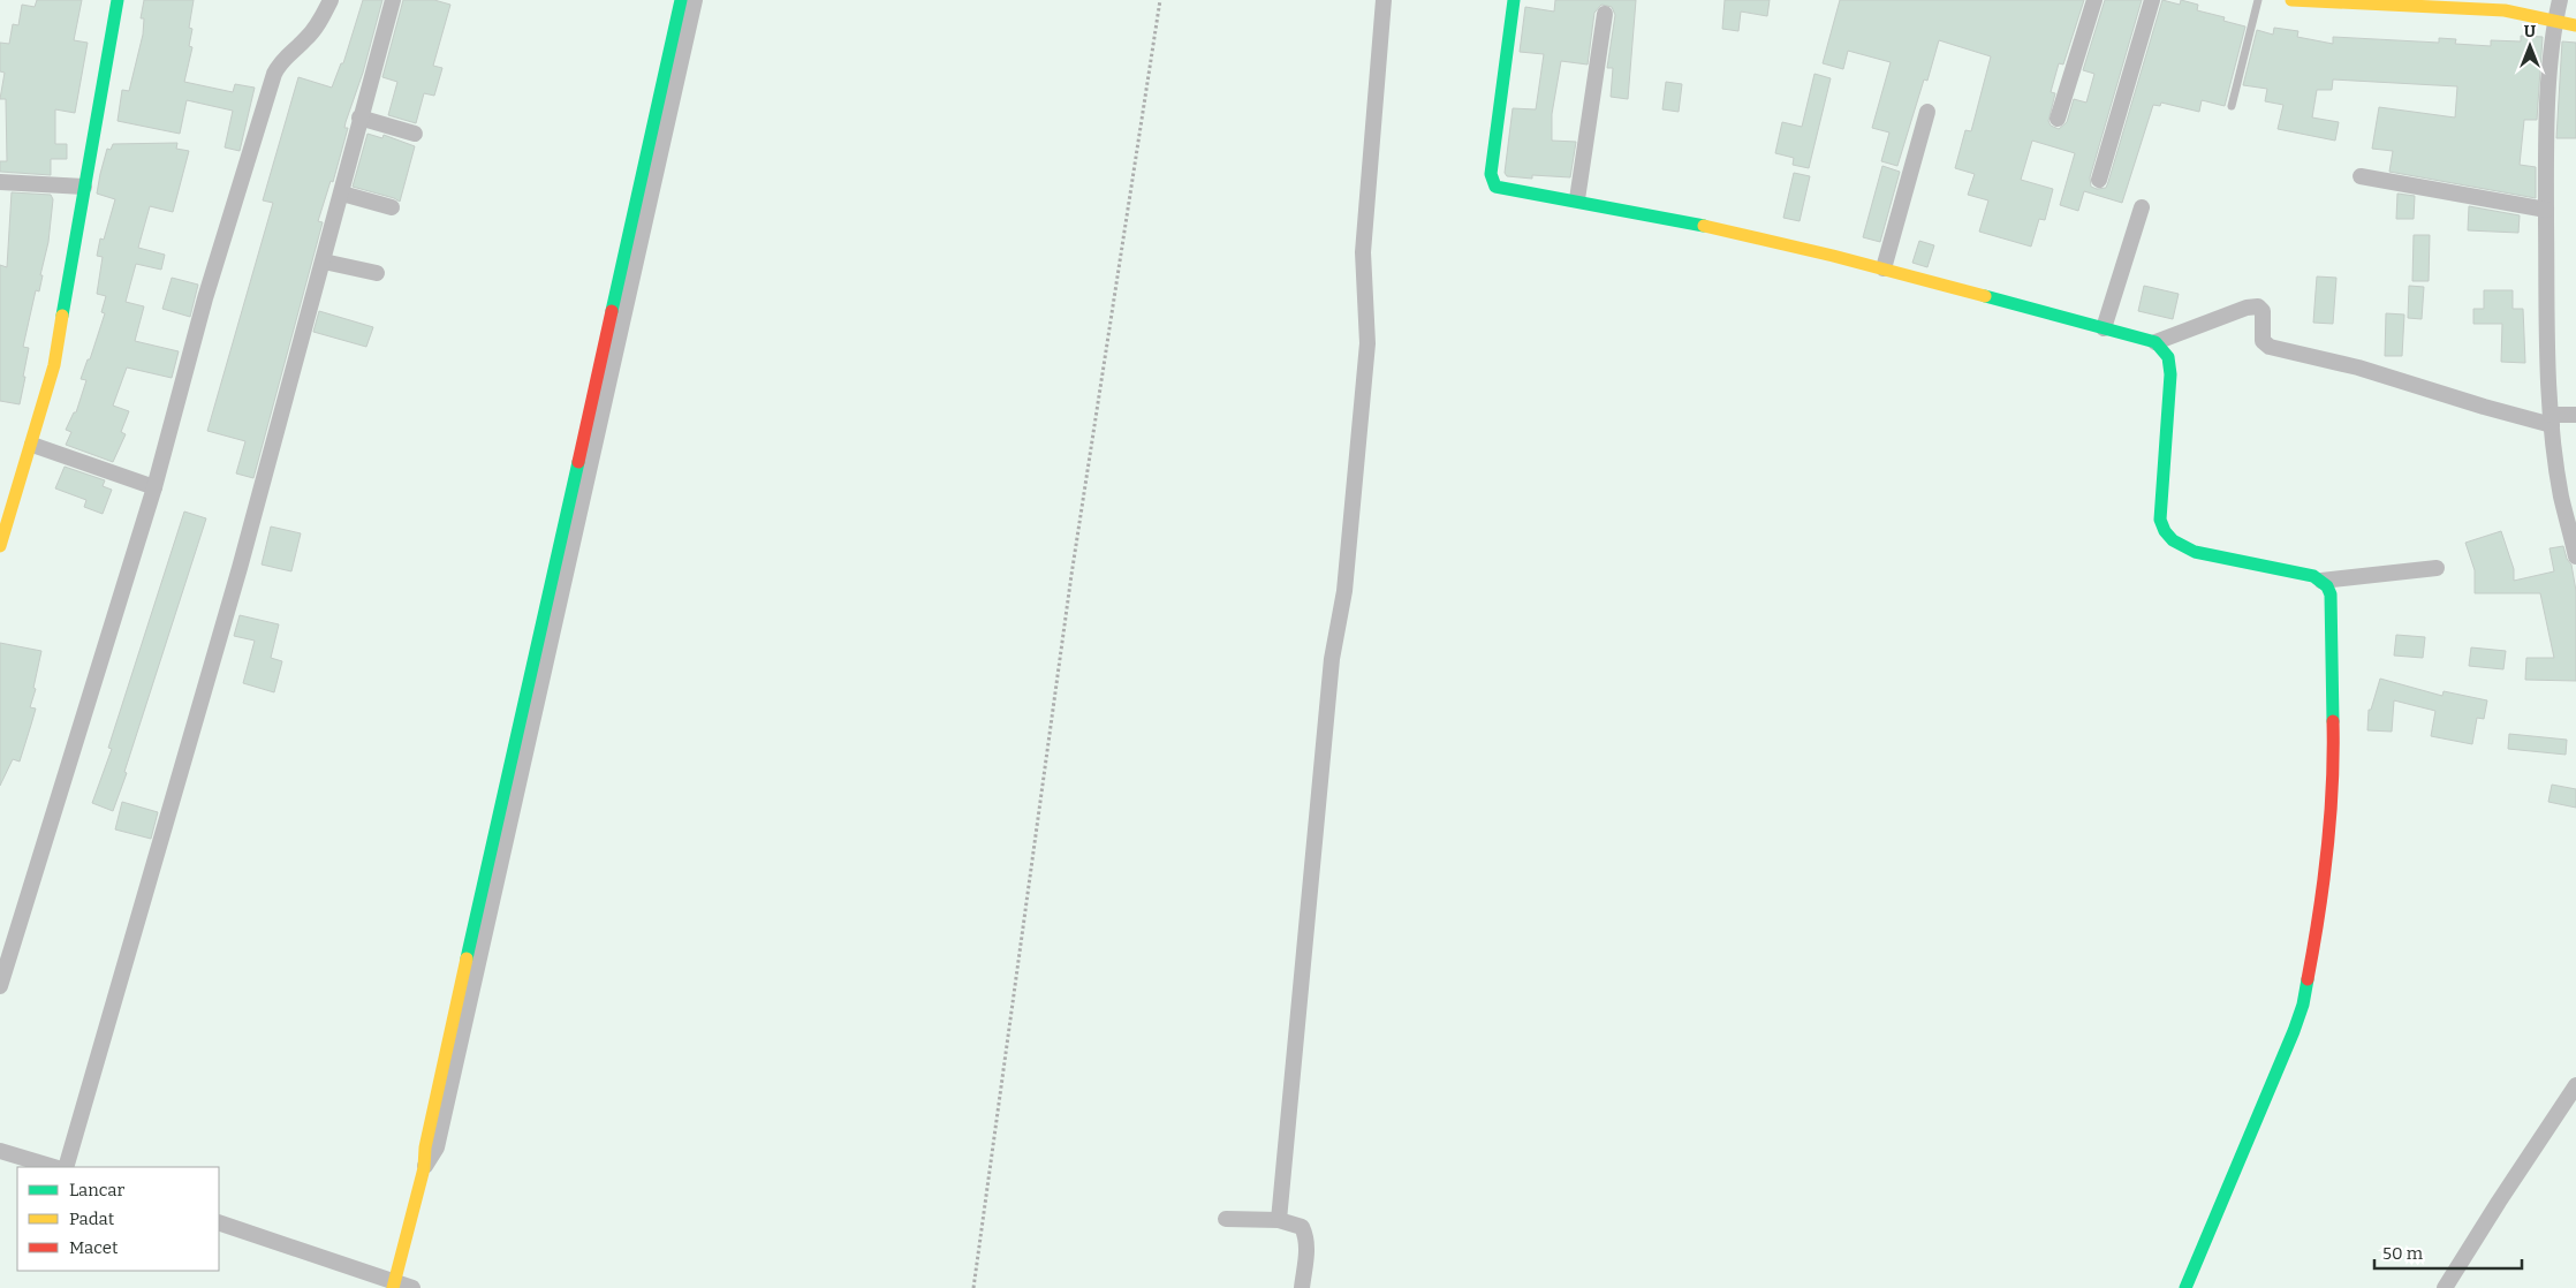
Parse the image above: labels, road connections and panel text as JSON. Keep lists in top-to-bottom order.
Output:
{
  "legend": ["Lancar", "Padat", "Macet"],
  "scale_bar": "50 m",
  "north": "top"
}
